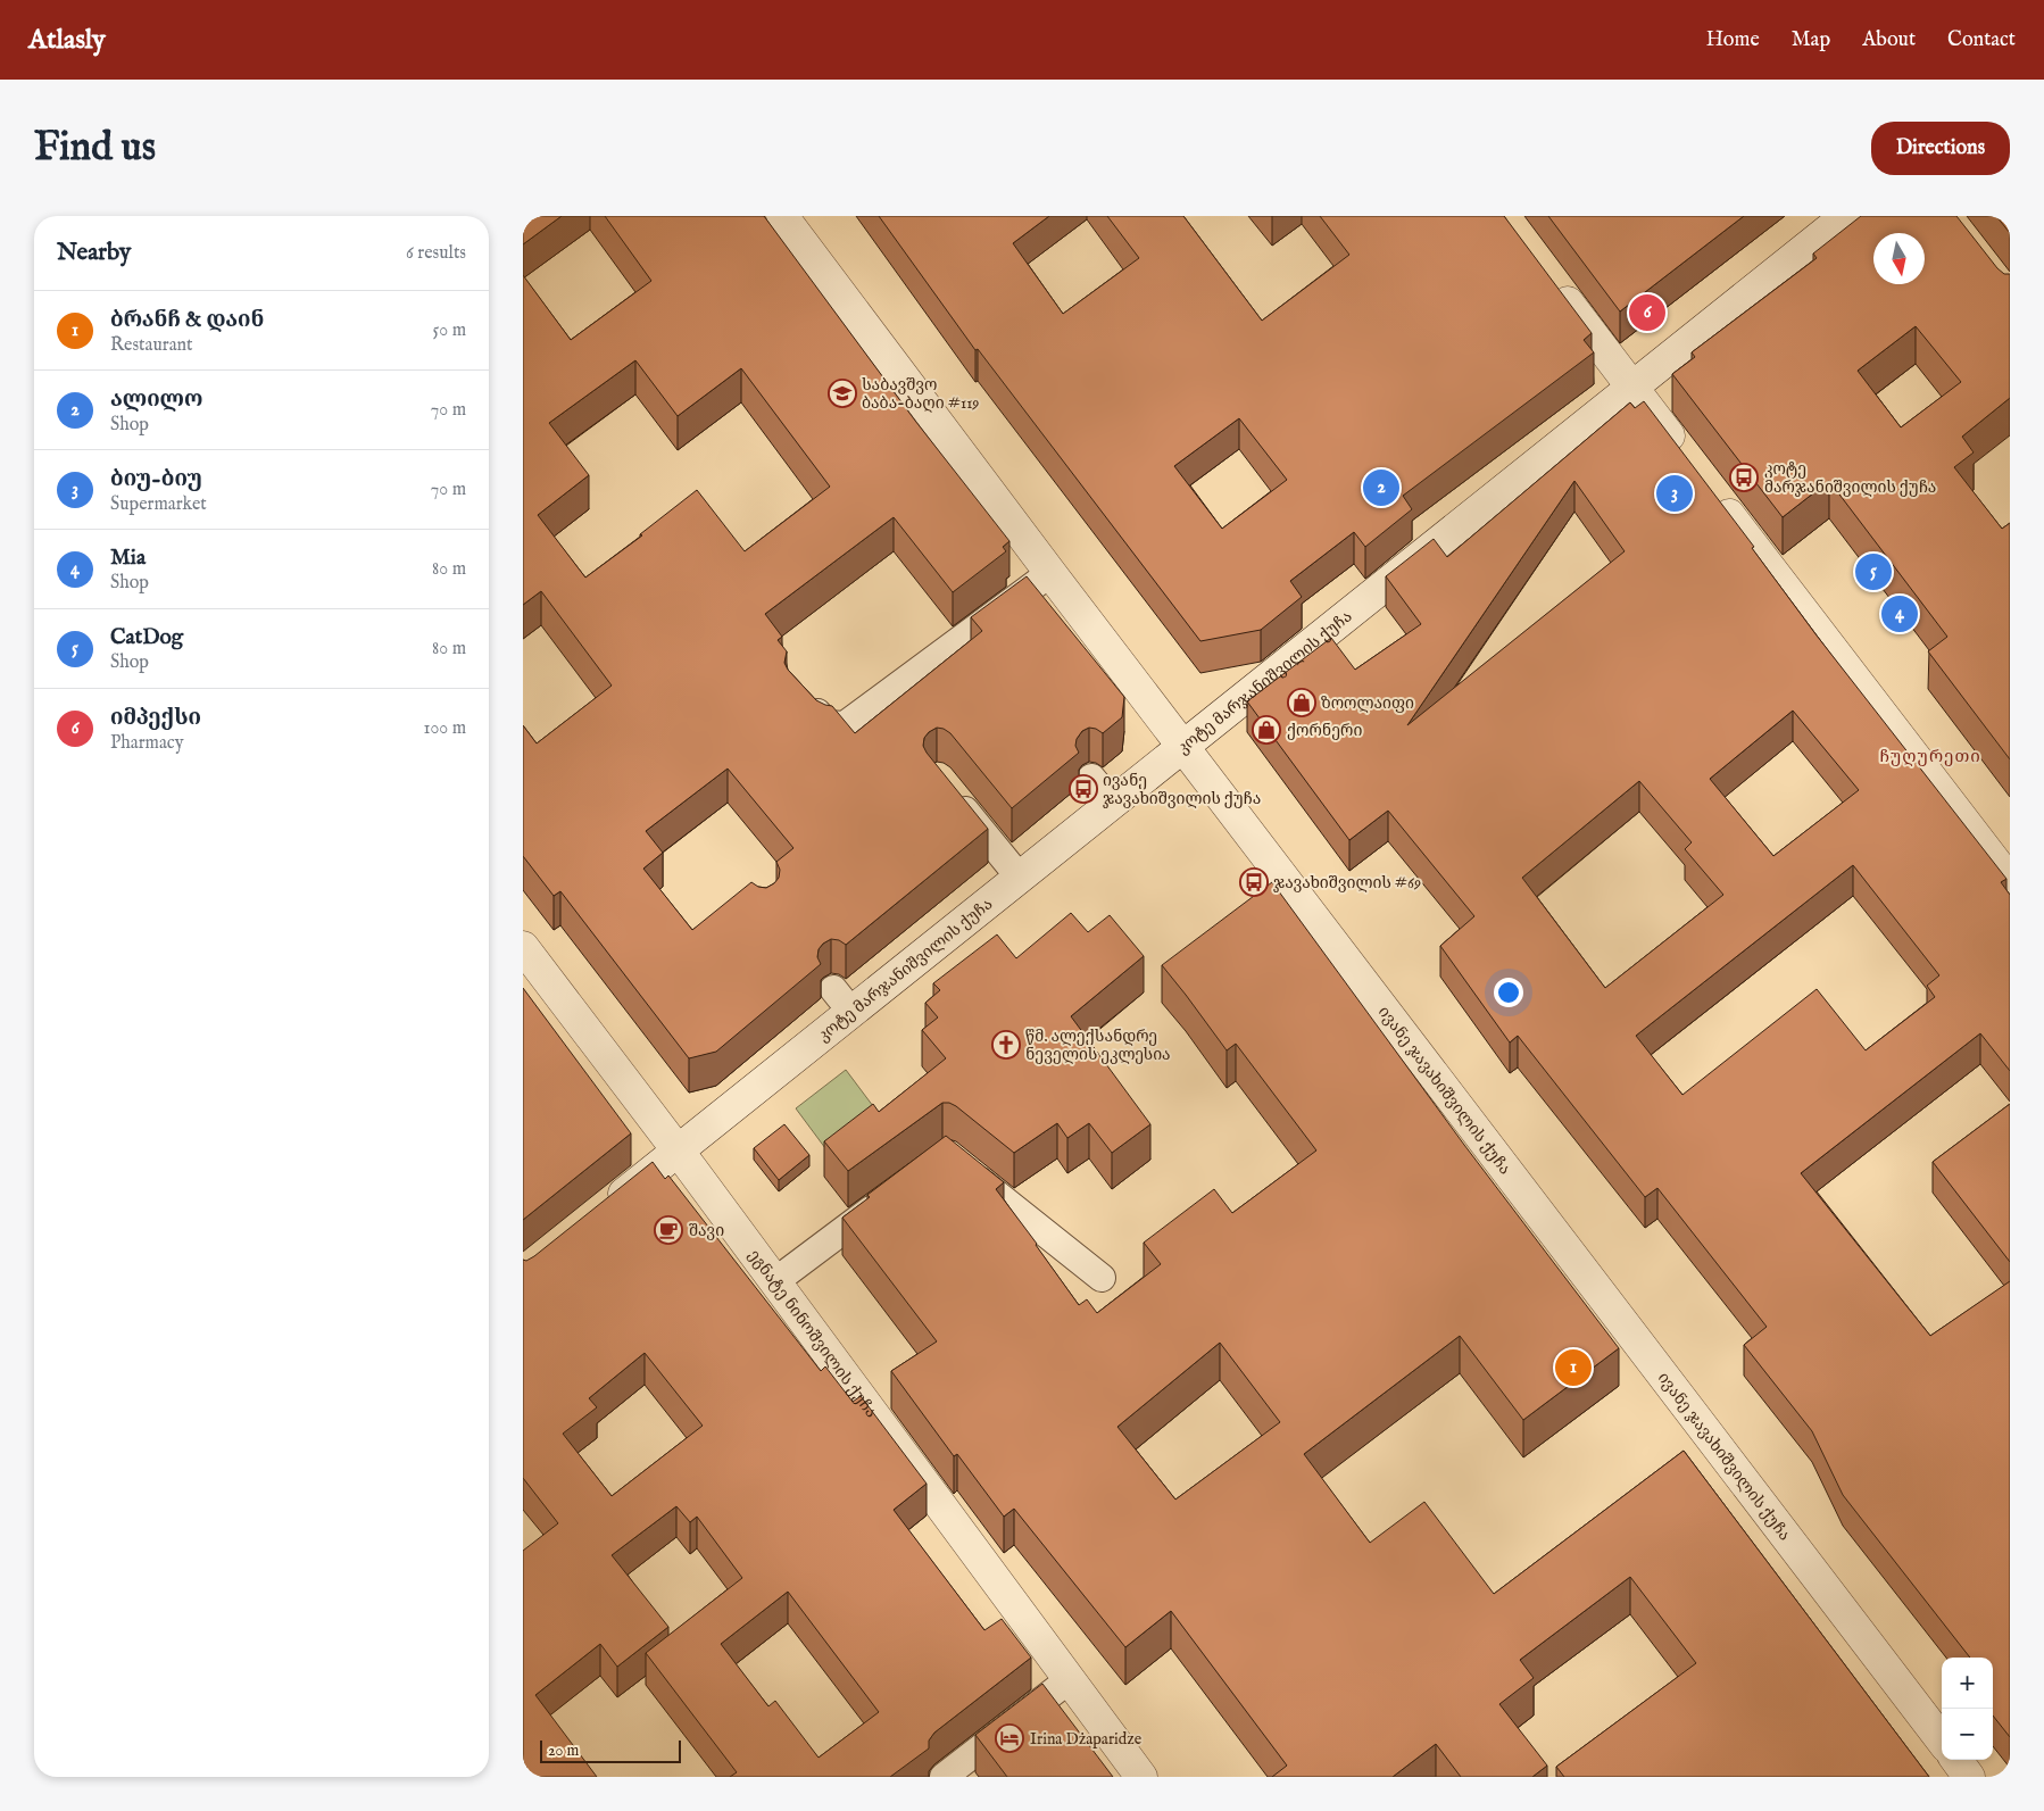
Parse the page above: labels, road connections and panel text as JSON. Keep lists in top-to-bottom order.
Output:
{
  "streets": {
    "street": ["კოტე მარჯანიშვილის ქუჩა", "ივანე ჯავახიშვილის ქუჩა", "ეგნატე ნინოშვილის ქუჩა"]
  },
  "crossings": [
    ["კოტე მარჯანიშვილის ქუჩა", "ივანე ჯავახიშვილის ქუჩა"],
    ["კოტე მარჯანიშვილის ქუჩა", "ეგნატე ნინოშვილის ქუჩა"]
  ],
  "districts": ["ჩუღურეთი"],
  "places": {
    "school or university": ["საბავშვო ბაბა-ბაღი #119"],
    "bus stop": ["კოტე მარჯანიშვილის ქუჩა", "ივანე ჯავახიშვილის ქუჩა", "ჯავახიშვილის #69"],
    "shop": ["ზოოლაიფი", "ქორნერი"],
    "church": ["წმ. ალექსანდრე ნეველის ეკლესია"],
    "cafe": ["შავი"],
    "hotel": ["Irina Dżaparidze"]
  },
  "scale_bar": "20 m",
  "north": "bottom",
  "page": {
    "header": "Atlasly",
    "nav": [
      "Home",
      "Map",
      "About",
      "Contact"
    ],
    "buttons": "Directions",
    "title": "Find us",
    "heading": ["Nearby", "6 results"],
    "list": [
      {
        "mark": "1",
        "name": "ბრანჩ & დაინ",
        "note": "Restaurant",
        "value": "50 m"
      },
      {
        "mark": "2",
        "name": "ალილო",
        "note": "Shop",
        "value": "70 m"
      },
      {
        "mark": "3",
        "name": "ბიუ-ბიუ",
        "note": "Supermarket",
        "value": "70 m"
      },
      {
        "mark": "4",
        "name": "Mia",
        "note": "Shop",
        "value": "80 m"
      },
      {
        "mark": "5",
        "name": "CatDog",
        "note": "Shop",
        "value": "80 m"
      },
      {
        "mark": "6",
        "name": "იმპექსი",
        "note": "Pharmacy",
        "value": "100 m"
      }
    ],
    "pins": [
      "6",
      "2",
      "3",
      "5",
      "4",
      "1"
    ],
    "map_buttons": ["+", "−"],
    "scale": "20 m"
  }
}
